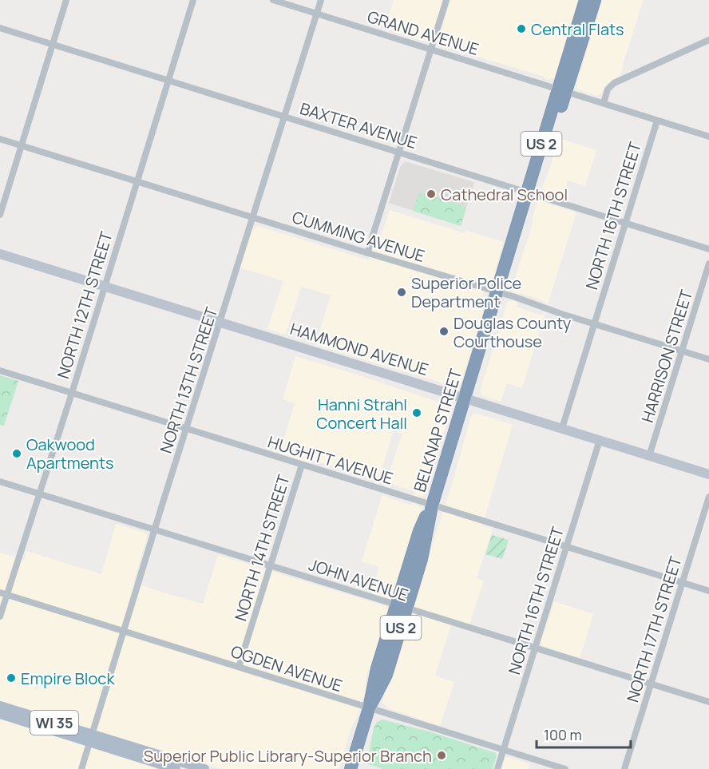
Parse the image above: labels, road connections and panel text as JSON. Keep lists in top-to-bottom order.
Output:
{
  "streets": {
    "highway": ["US 2", "BELKNAP STREET"],
    "main road": ["WI 35"],
    "street": [
      "GRAND AVENUE",
      "BAXTER AVENUE",
      "NORTH 16TH STREET",
      "CUMMING AVENUE",
      "NORTH 12TH STREET",
      "HAMMOND AVENUE",
      "HARRISON STREET",
      "NORTH 13TH STREET",
      "HUGHITT AVENUE",
      "NORTH 14TH STREET",
      "JOHN AVENUE",
      "NORTH 17TH STREET",
      "OGDEN AVENUE"
    ]
  },
  "crossings": [
    ["GRAND AVENUE", "NORTH 16TH STREET"],
    ["GRAND AVENUE", "NORTH 13TH STREET"],
    ["GRAND AVENUE", "BELKNAP STREET"],
    ["BAXTER AVENUE", "NORTH 16TH STREET"],
    ["BAXTER AVENUE", "NORTH 12TH STREET"],
    ["BAXTER AVENUE", "NORTH 13TH STREET"],
    ["BAXTER AVENUE", "BELKNAP STREET"],
    ["NORTH 16TH STREET", "CUMMING AVENUE"],
    ["NORTH 16TH STREET", "HAMMOND AVENUE"],
    ["NORTH 16TH STREET", "HUGHITT AVENUE"],
    ["NORTH 16TH STREET", "JOHN AVENUE"],
    ["NORTH 16TH STREET", "OGDEN AVENUE"],
    ["CUMMING AVENUE", "NORTH 12TH STREET"],
    ["CUMMING AVENUE", "HARRISON STREET"],
    ["CUMMING AVENUE", "NORTH 13TH STREET"],
    ["CUMMING AVENUE", "BELKNAP STREET"],
    ["NORTH 12TH STREET", "HAMMOND AVENUE"],
    ["NORTH 12TH STREET", "HUGHITT AVENUE"],
    ["NORTH 12TH STREET", "JOHN AVENUE"],
    ["NORTH 12TH STREET", "OGDEN AVENUE"],
    ["HAMMOND AVENUE", "HARRISON STREET"],
    ["HAMMOND AVENUE", "NORTH 13TH STREET"],
    ["HAMMOND AVENUE", "BELKNAP STREET"],
    ["NORTH 13TH STREET", "HUGHITT AVENUE"],
    ["NORTH 13TH STREET", "JOHN AVENUE"],
    ["NORTH 13TH STREET", "OGDEN AVENUE"],
    ["NORTH 13TH STREET", "WI 35"],
    ["BELKNAP STREET", "HUGHITT AVENUE"],
    ["BELKNAP STREET", "JOHN AVENUE"],
    ["BELKNAP STREET", "OGDEN AVENUE"],
    ["HUGHITT AVENUE", "NORTH 14TH STREET"],
    ["HUGHITT AVENUE", "NORTH 17TH STREET"],
    ["NORTH 14TH STREET", "JOHN AVENUE"],
    ["NORTH 14TH STREET", "OGDEN AVENUE"],
    ["JOHN AVENUE", "NORTH 17TH STREET"]
  ],
  "places": [
    "Central Flats",
    "Cathedral School",
    "Superior Police Department",
    "Douglas County Courthouse",
    "Hanni Strahl Concert Hall",
    "Oakwood Apartments",
    "Empire Block",
    "Superior Public Library-Superior Branch"
  ],
  "scale_bar": "100 m"
}
